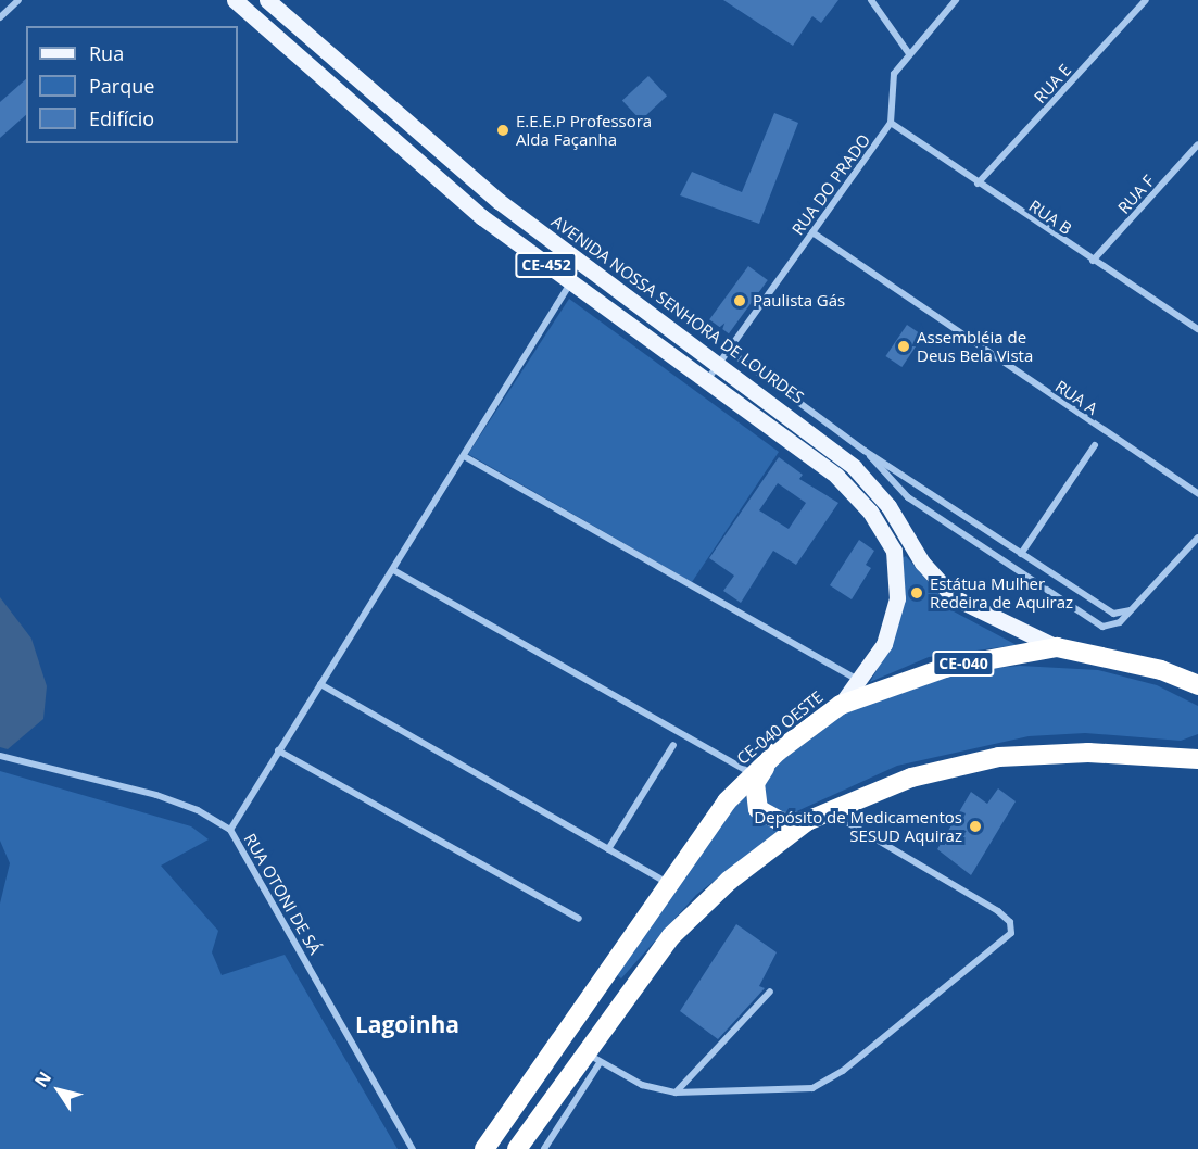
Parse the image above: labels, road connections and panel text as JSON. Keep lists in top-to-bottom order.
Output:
{
  "streets": {
    "highway": ["CE-040", "CE-040 OESTE"],
    "main road": ["CE-452", "AVENIDA NOSSA SENHORA DE LOURDES"],
    "street": [
      "RUA E",
      "RUA DO PRADO",
      "RUA F",
      "RUA B",
      "RUA A",
      "RUA OTONI DE SÁ"
    ]
  },
  "crossings": [
    ["RUA E", "RUA B"],
    ["RUA DO PRADO", "RUA B"],
    ["RUA DO PRADO", "CE-452"],
    ["RUA DO PRADO", "AVENIDA NOSSA SENHORA DE LOURDES"],
    ["RUA DO PRADO", "RUA A"],
    ["RUA F", "RUA B"],
    ["CE-452", "CE-040 OESTE"],
    ["AVENIDA NOSSA SENHORA DE LOURDES", "CE-040 OESTE"]
  ],
  "districts": ["Lagoinha"],
  "places": [
    "E.E.E.P Professora Alda Façanha",
    "Paulista Gás",
    "Assembléia de Deus Bela Vista",
    "Estátua Mulher Redeira de Aquiraz",
    "Depósito de Medicamentos SESUD Aquiraz"
  ],
  "legend": ["Rua", "Parque", "Edifício"],
  "north": "top left"
}
